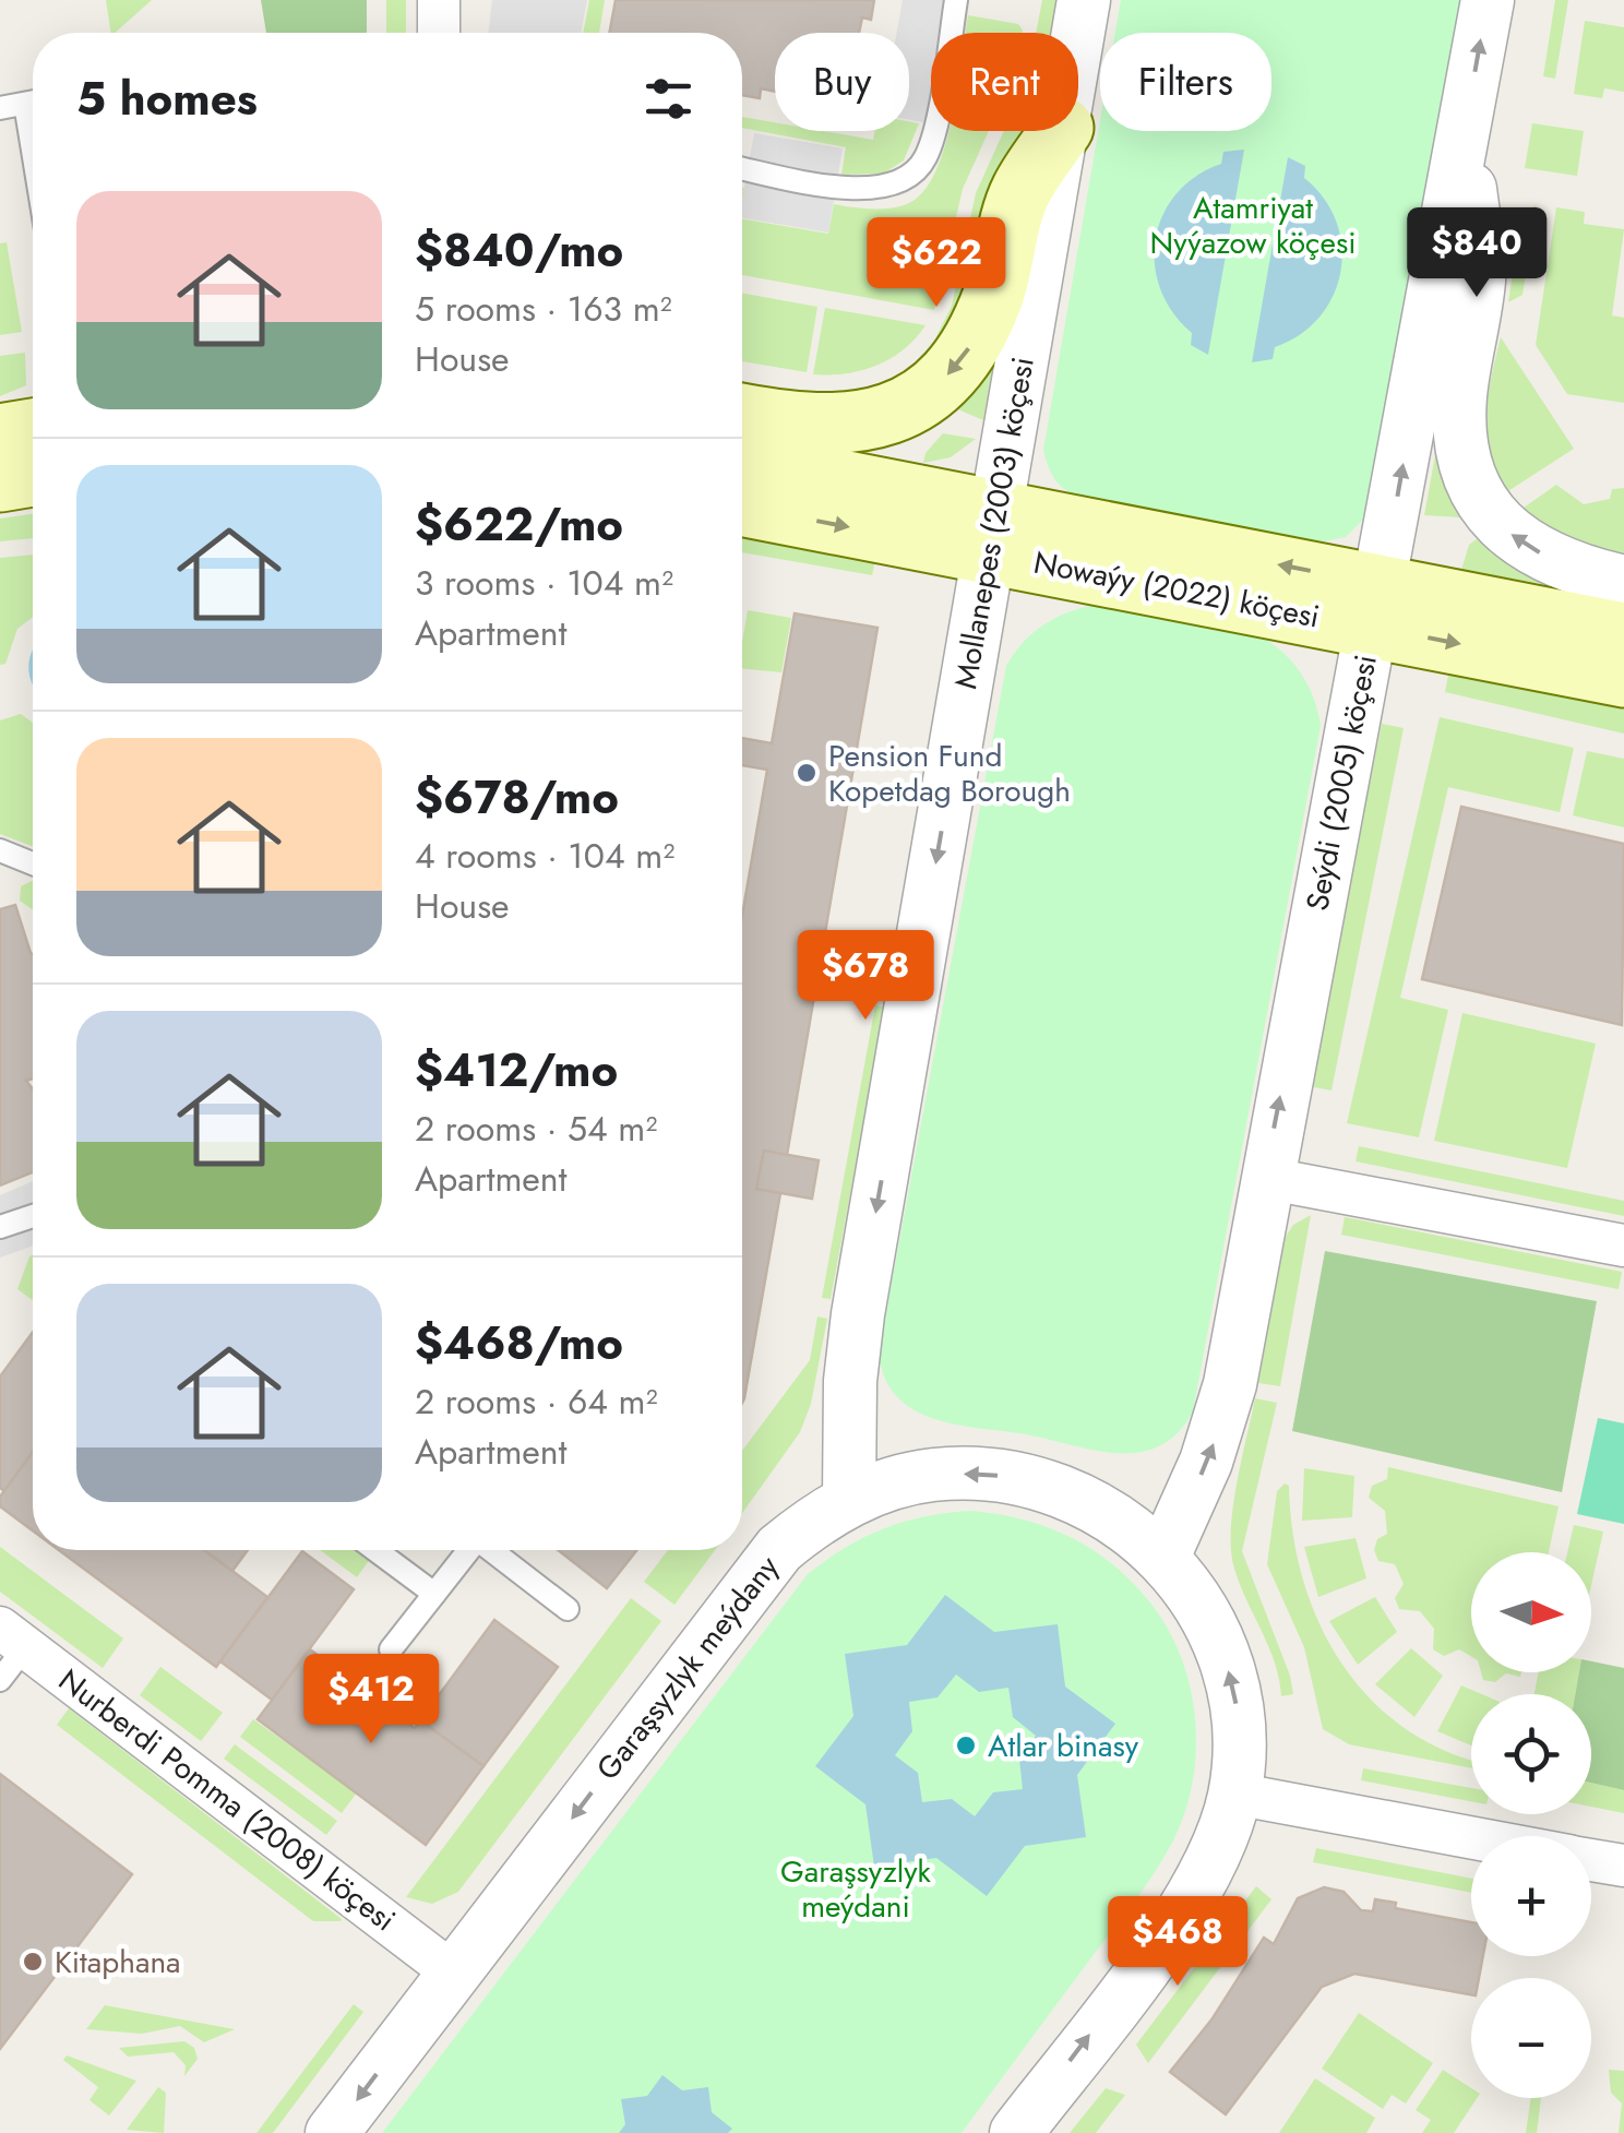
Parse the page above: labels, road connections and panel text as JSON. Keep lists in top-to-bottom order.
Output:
{
  "streets": {
    "main road": ["Nowaýy (2022) köçesi"],
    "street": [
      "Mollanepes (2003) köçesi",
      "Seýdi (2005) köçesi",
      "Garaşsyzlyk meýdany",
      "Nurberdi Pomma (2008) köçesi"
    ]
  },
  "crossings": [
    ["Mollanepes (2003) köçesi", "Nowaýy (2022) köçesi"],
    ["Mollanepes (2003) köçesi", "Garaşsyzlyk meýdany"],
    ["Nowaýy (2022) köçesi", "Seýdi (2005) köçesi"],
    ["Seýdi (2005) köçesi", "Garaşsyzlyk meýdany"],
    ["Garaşsyzlyk meýdany", "Nurberdi Pomma (2008) köçesi"]
  ],
  "one_way": ["Mollanepes (2003) köçesi", "Seýdi (2005) köçesi"],
  "parks": ["Atamriyat Nyýazow köçesi", "Garaşsyzlyk meýdani"],
  "places": ["Pension Fund Kopetdag Borough", "Atlar binasy", "Kitaphana"],
  "north": "right",
  "page": {
    "chip": ["Buy", "Rent", "Filters"],
    "heading": "5 homes",
    "list": [
      {
        "name": "$840/mo",
        "note": "5 rooms · 163 m² · House"
      },
      {
        "name": "$622/mo",
        "note": "3 rooms · 104 m² · Apartment"
      },
      {
        "name": "$678/mo",
        "note": "4 rooms · 104 m² · House"
      },
      {
        "name": "$412/mo",
        "note": "2 rooms · 54 m² · Apartment"
      },
      {
        "name": "$468/mo",
        "note": "2 rooms · 64 m² · Apartment"
      }
    ],
    "price": [
      "$840",
      "$622",
      "$678",
      "$412",
      "$468"
    ],
    "map_buttons": ["+", "−"]
  }
}
